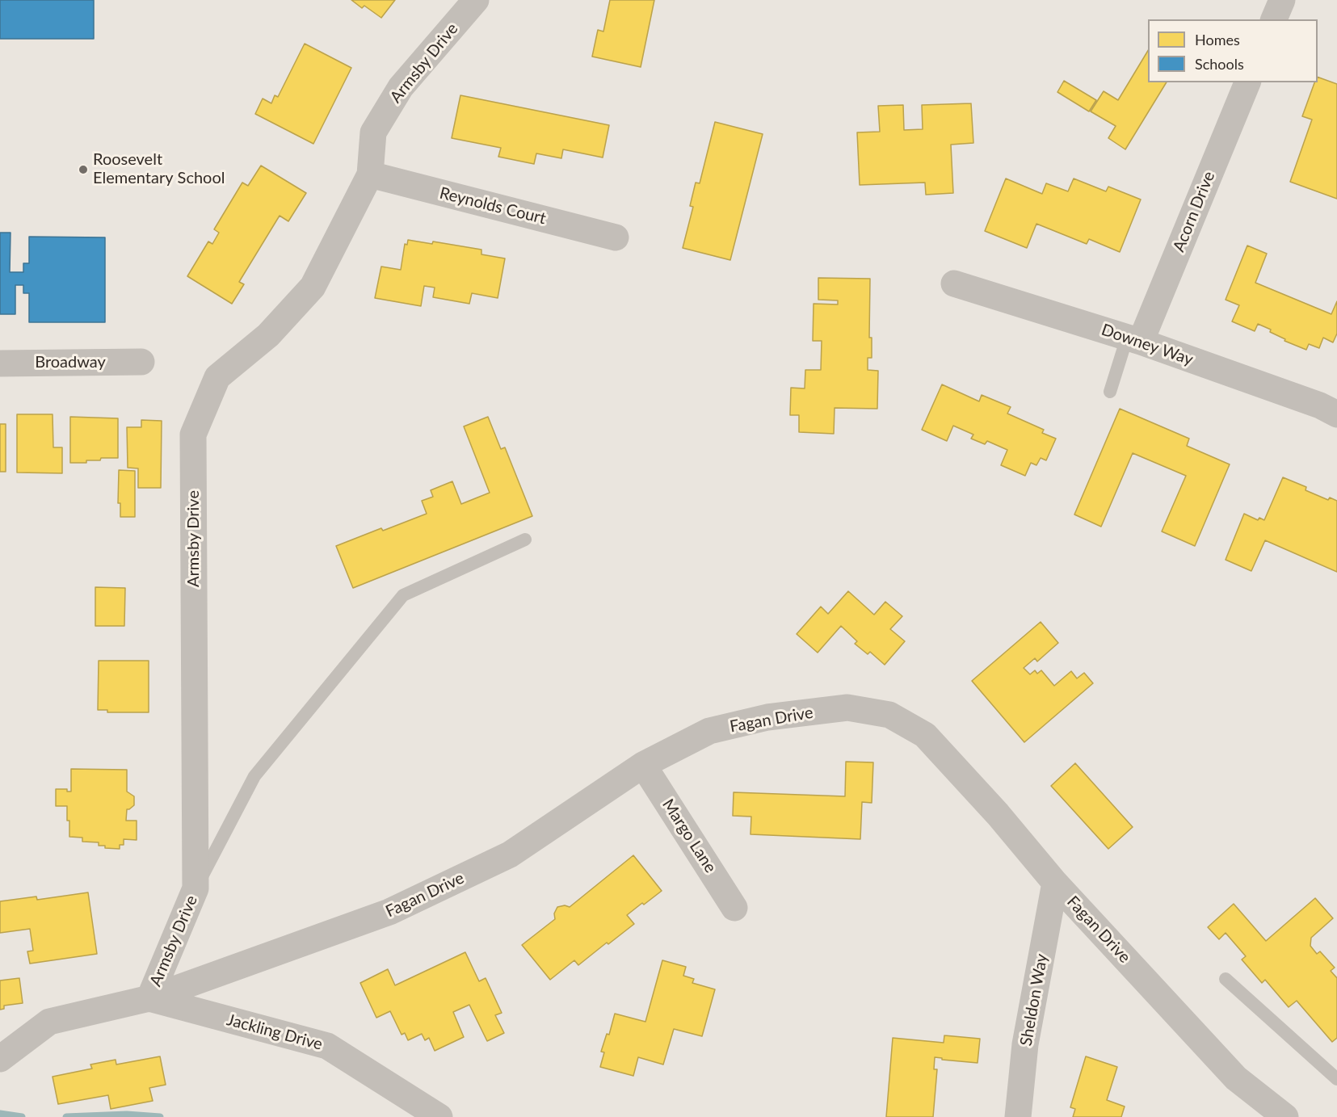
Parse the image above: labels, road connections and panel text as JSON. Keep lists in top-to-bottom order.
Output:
{
  "streets": {
    "street": [
      "Armsby Drive",
      "Reynolds Court",
      "Acorn Drive",
      "Downey Way",
      "Broadway",
      "Fagan Drive",
      "Margo Lane",
      "Sheldon Way",
      "Jackling Drive"
    ]
  },
  "crossings": [
    ["Armsby Drive", "Reynolds Court"],
    ["Armsby Drive", "Fagan Drive"],
    ["Armsby Drive", "Jackling Drive"],
    ["Acorn Drive", "Downey Way"],
    ["Fagan Drive", "Margo Lane"],
    ["Fagan Drive", "Sheldon Way"],
    ["Fagan Drive", "Jackling Drive"]
  ],
  "places": ["Roosevelt Elementary School"],
  "legend": ["Homes", "Schools"]
}
